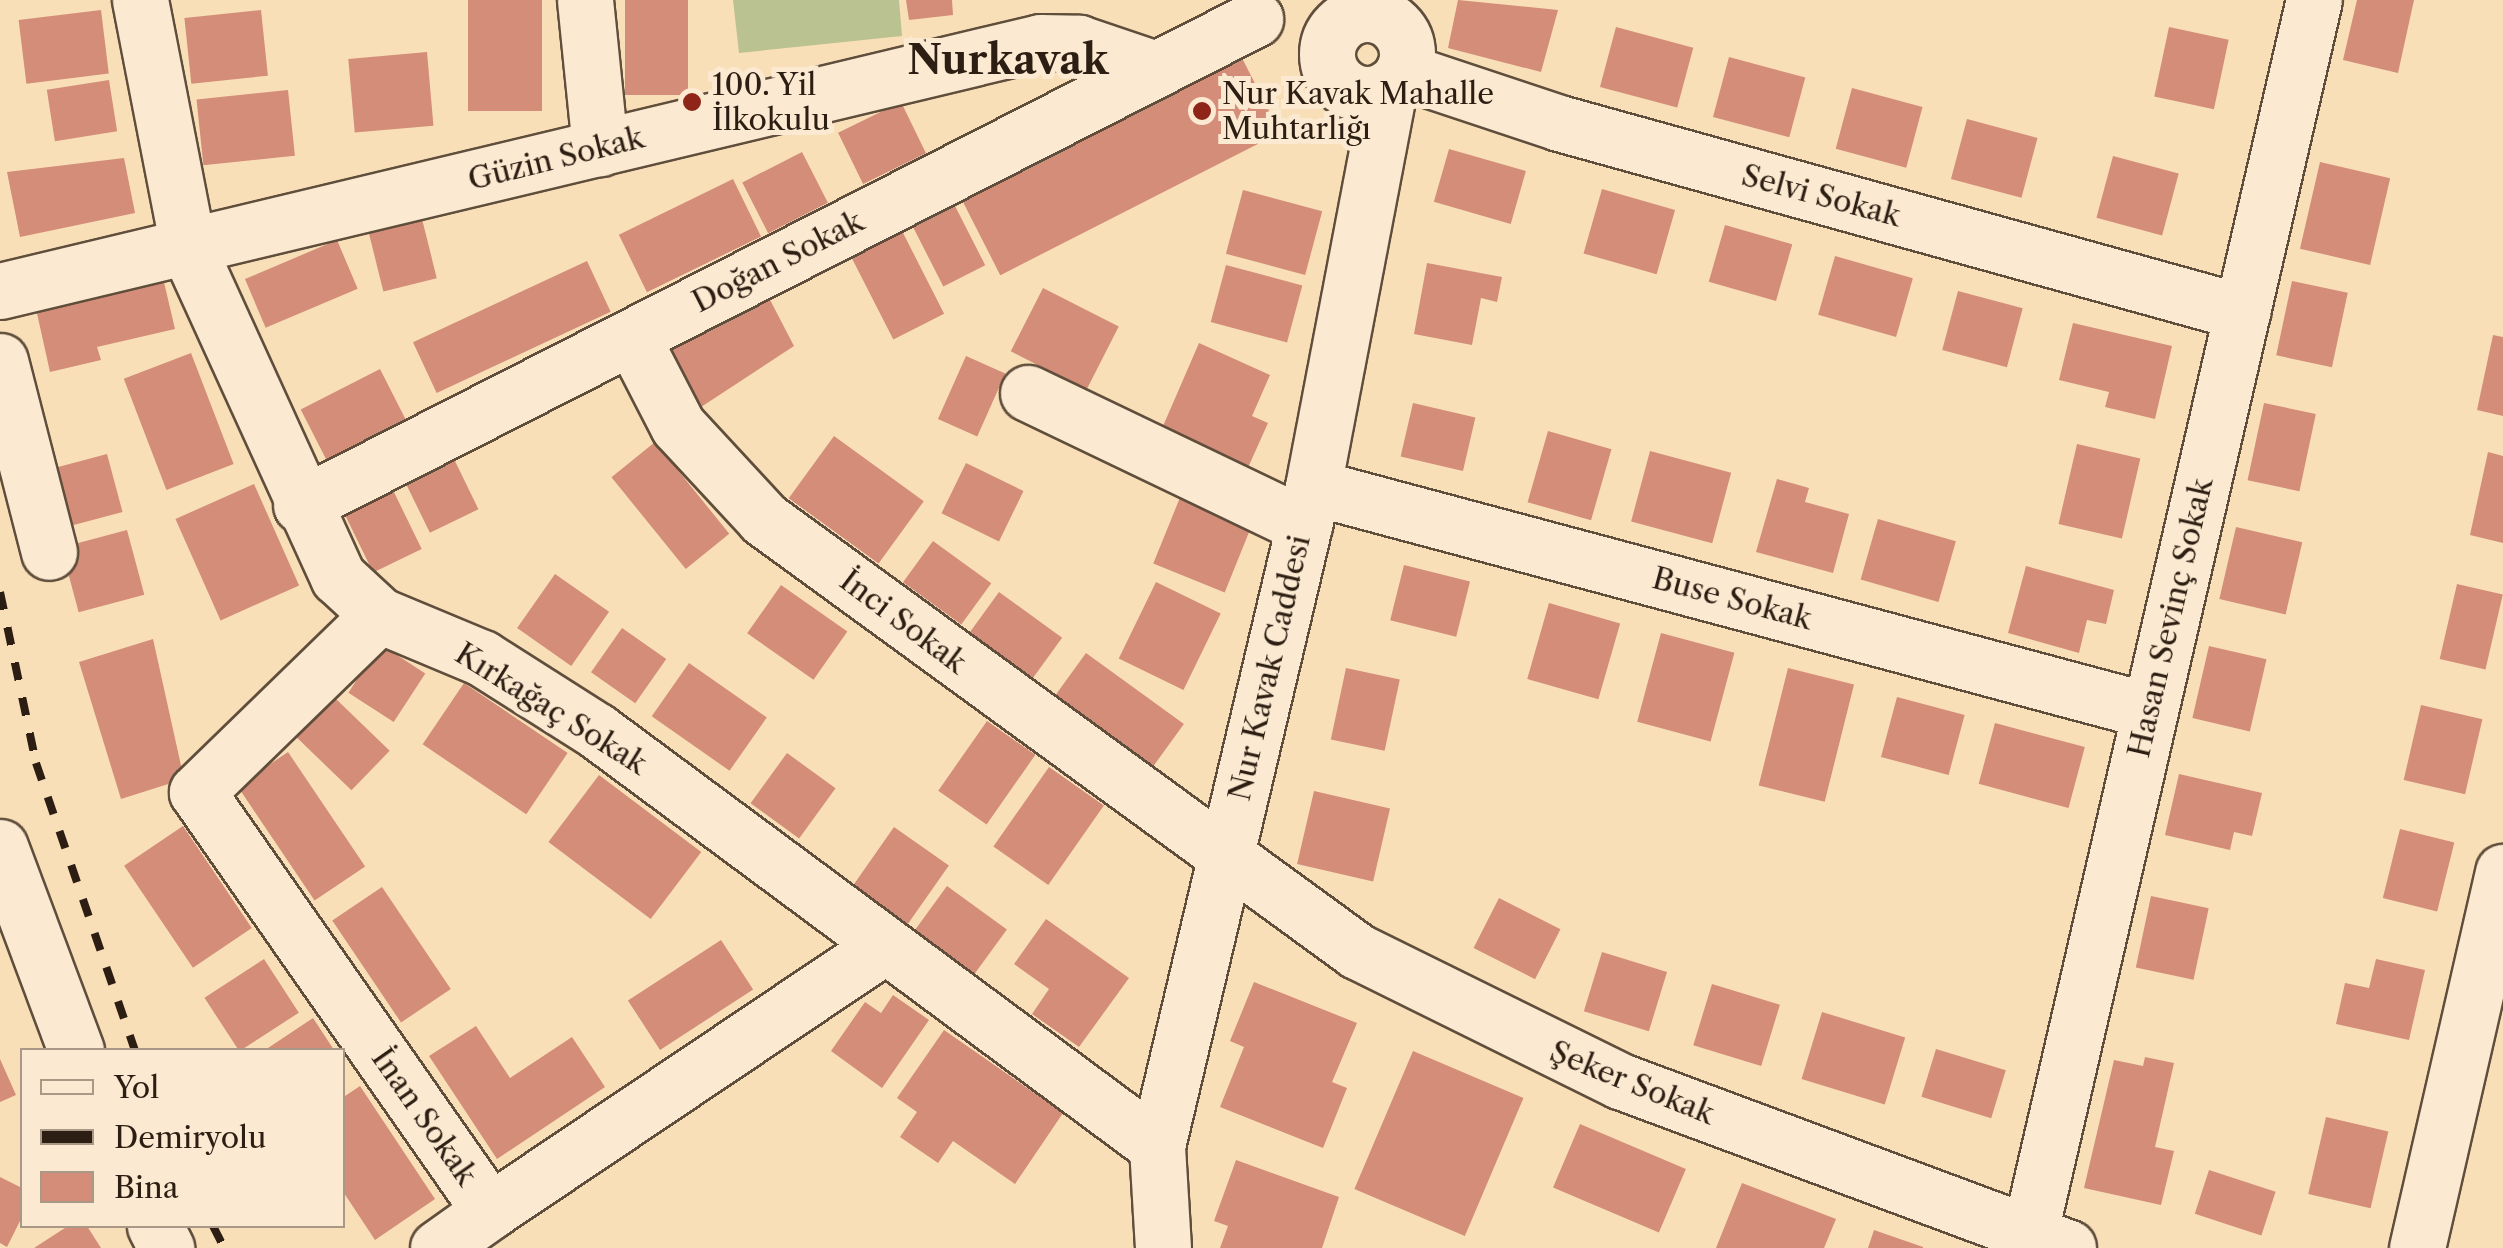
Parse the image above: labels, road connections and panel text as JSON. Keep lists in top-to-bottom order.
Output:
{
  "streets": {
    "street": [
      "Güzin Sokak",
      "Selvi Sokak",
      "Doğan Sokak",
      "Buse Sokak",
      "Hasan Sevinç Sokak",
      "İnci Sokak",
      "Nur Kavak Caddesi",
      "Kırkağaç Sokak",
      "Şeker Sokak",
      "İnan Sokak"
    ]
  },
  "crossings": [
    ["Güzin Sokak", "Doğan Sokak"],
    ["Güzin Sokak", "Kırkağaç Sokak"],
    ["Selvi Sokak", "Doğan Sokak"],
    ["Selvi Sokak", "Hasan Sevinç Sokak"],
    ["Selvi Sokak", "Nur Kavak Caddesi"],
    ["Doğan Sokak", "İnci Sokak"],
    ["Doğan Sokak", "Kırkağaç Sokak"],
    ["Buse Sokak", "Hasan Sevinç Sokak"],
    ["Buse Sokak", "Nur Kavak Caddesi"],
    ["Hasan Sevinç Sokak", "Şeker Sokak"],
    ["İnci Sokak", "Nur Kavak Caddesi"],
    ["İnci Sokak", "Şeker Sokak"],
    ["Nur Kavak Caddesi", "Kırkağaç Sokak"],
    ["Nur Kavak Caddesi", "Şeker Sokak"],
    ["Kırkağaç Sokak", "İnan Sokak"]
  ],
  "districts": ["Nurkavak"],
  "places": ["100. Yil İlkokulu", "Nur Kavak Mahalle Muhtarlığı"],
  "legend": ["Yol", "Demiryolu", "Bina"]
}
